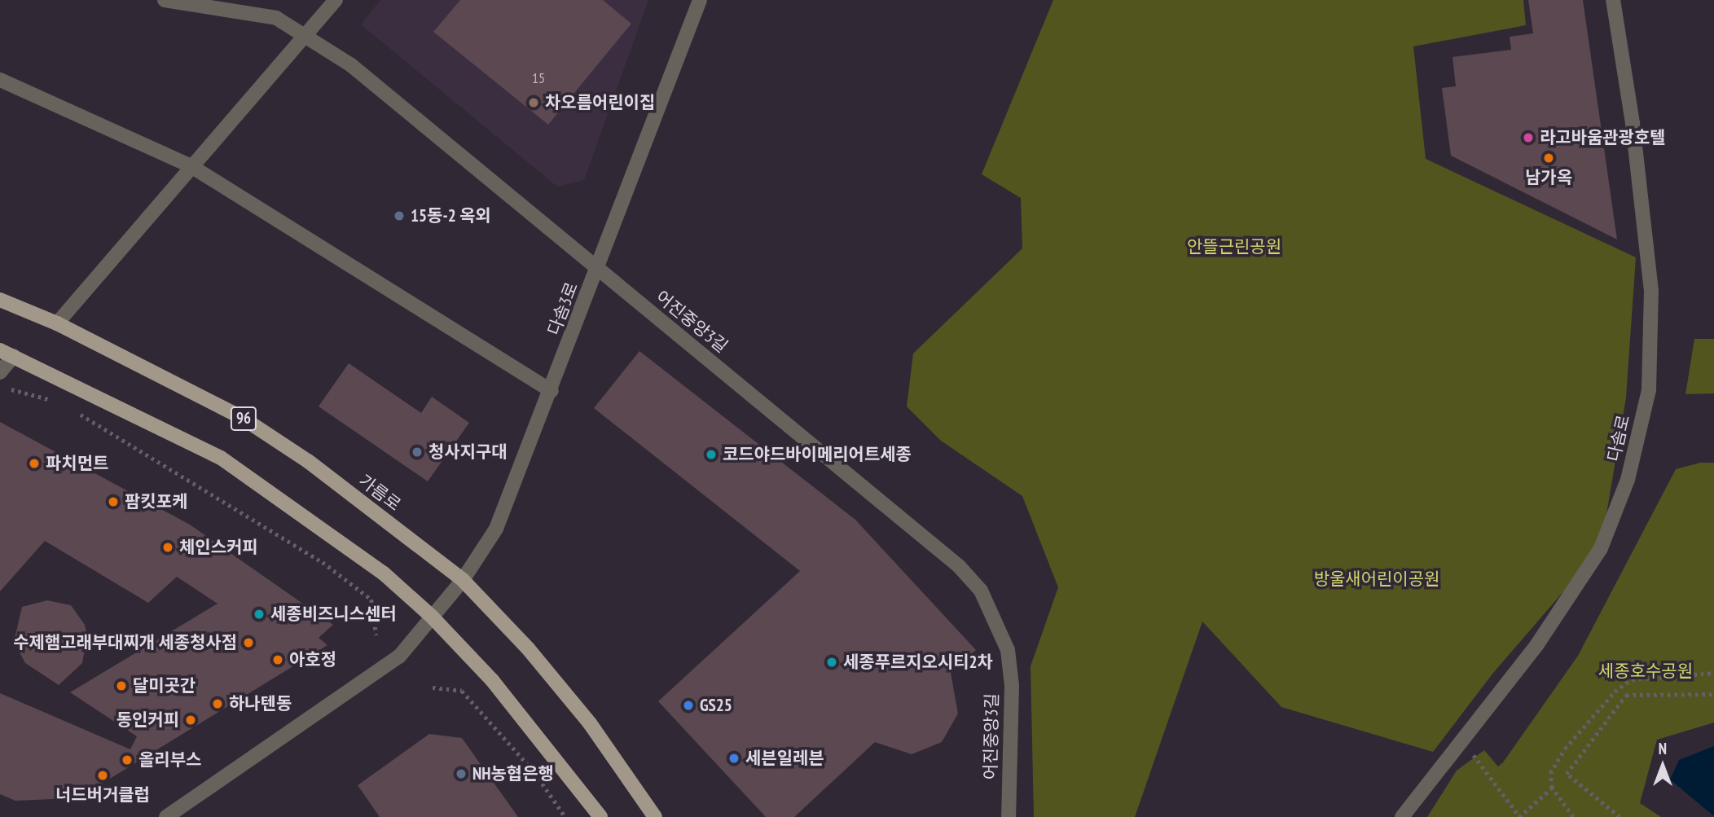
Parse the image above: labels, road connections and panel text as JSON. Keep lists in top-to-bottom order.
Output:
{
  "streets": {
    "main road": ["96", "가름로"],
    "street": ["다솜3로", "어진중앙3길", "다솜로"]
  },
  "crossings": [
    ["다솜3로", "어진중앙3길"],
    ["다솜3로", "가름로"]
  ],
  "parks": ["안뜰근린공원", "방울새어린이공원", "세종호수공원"],
  "places": [
    "차오름어린이집",
    "라고바움관광호텔",
    "남가옥",
    "15동-2 옥외",
    "청사지구대",
    "코드야드바이메리어트세종",
    "파치먼트",
    "팜킷포케",
    "체인스커피",
    "세종비즈니스센터",
    "수제햄고래부대찌개 세종청사점",
    "아호정",
    "세종푸르지오시티2차",
    "달미곳간",
    "하나텐동",
    "GS25",
    "동인커피",
    "세븐일레븐",
    "올리부스",
    "NH농협은행",
    "너드버거클럽"
  ],
  "house_numbers": ["15"],
  "north": "top"
}
